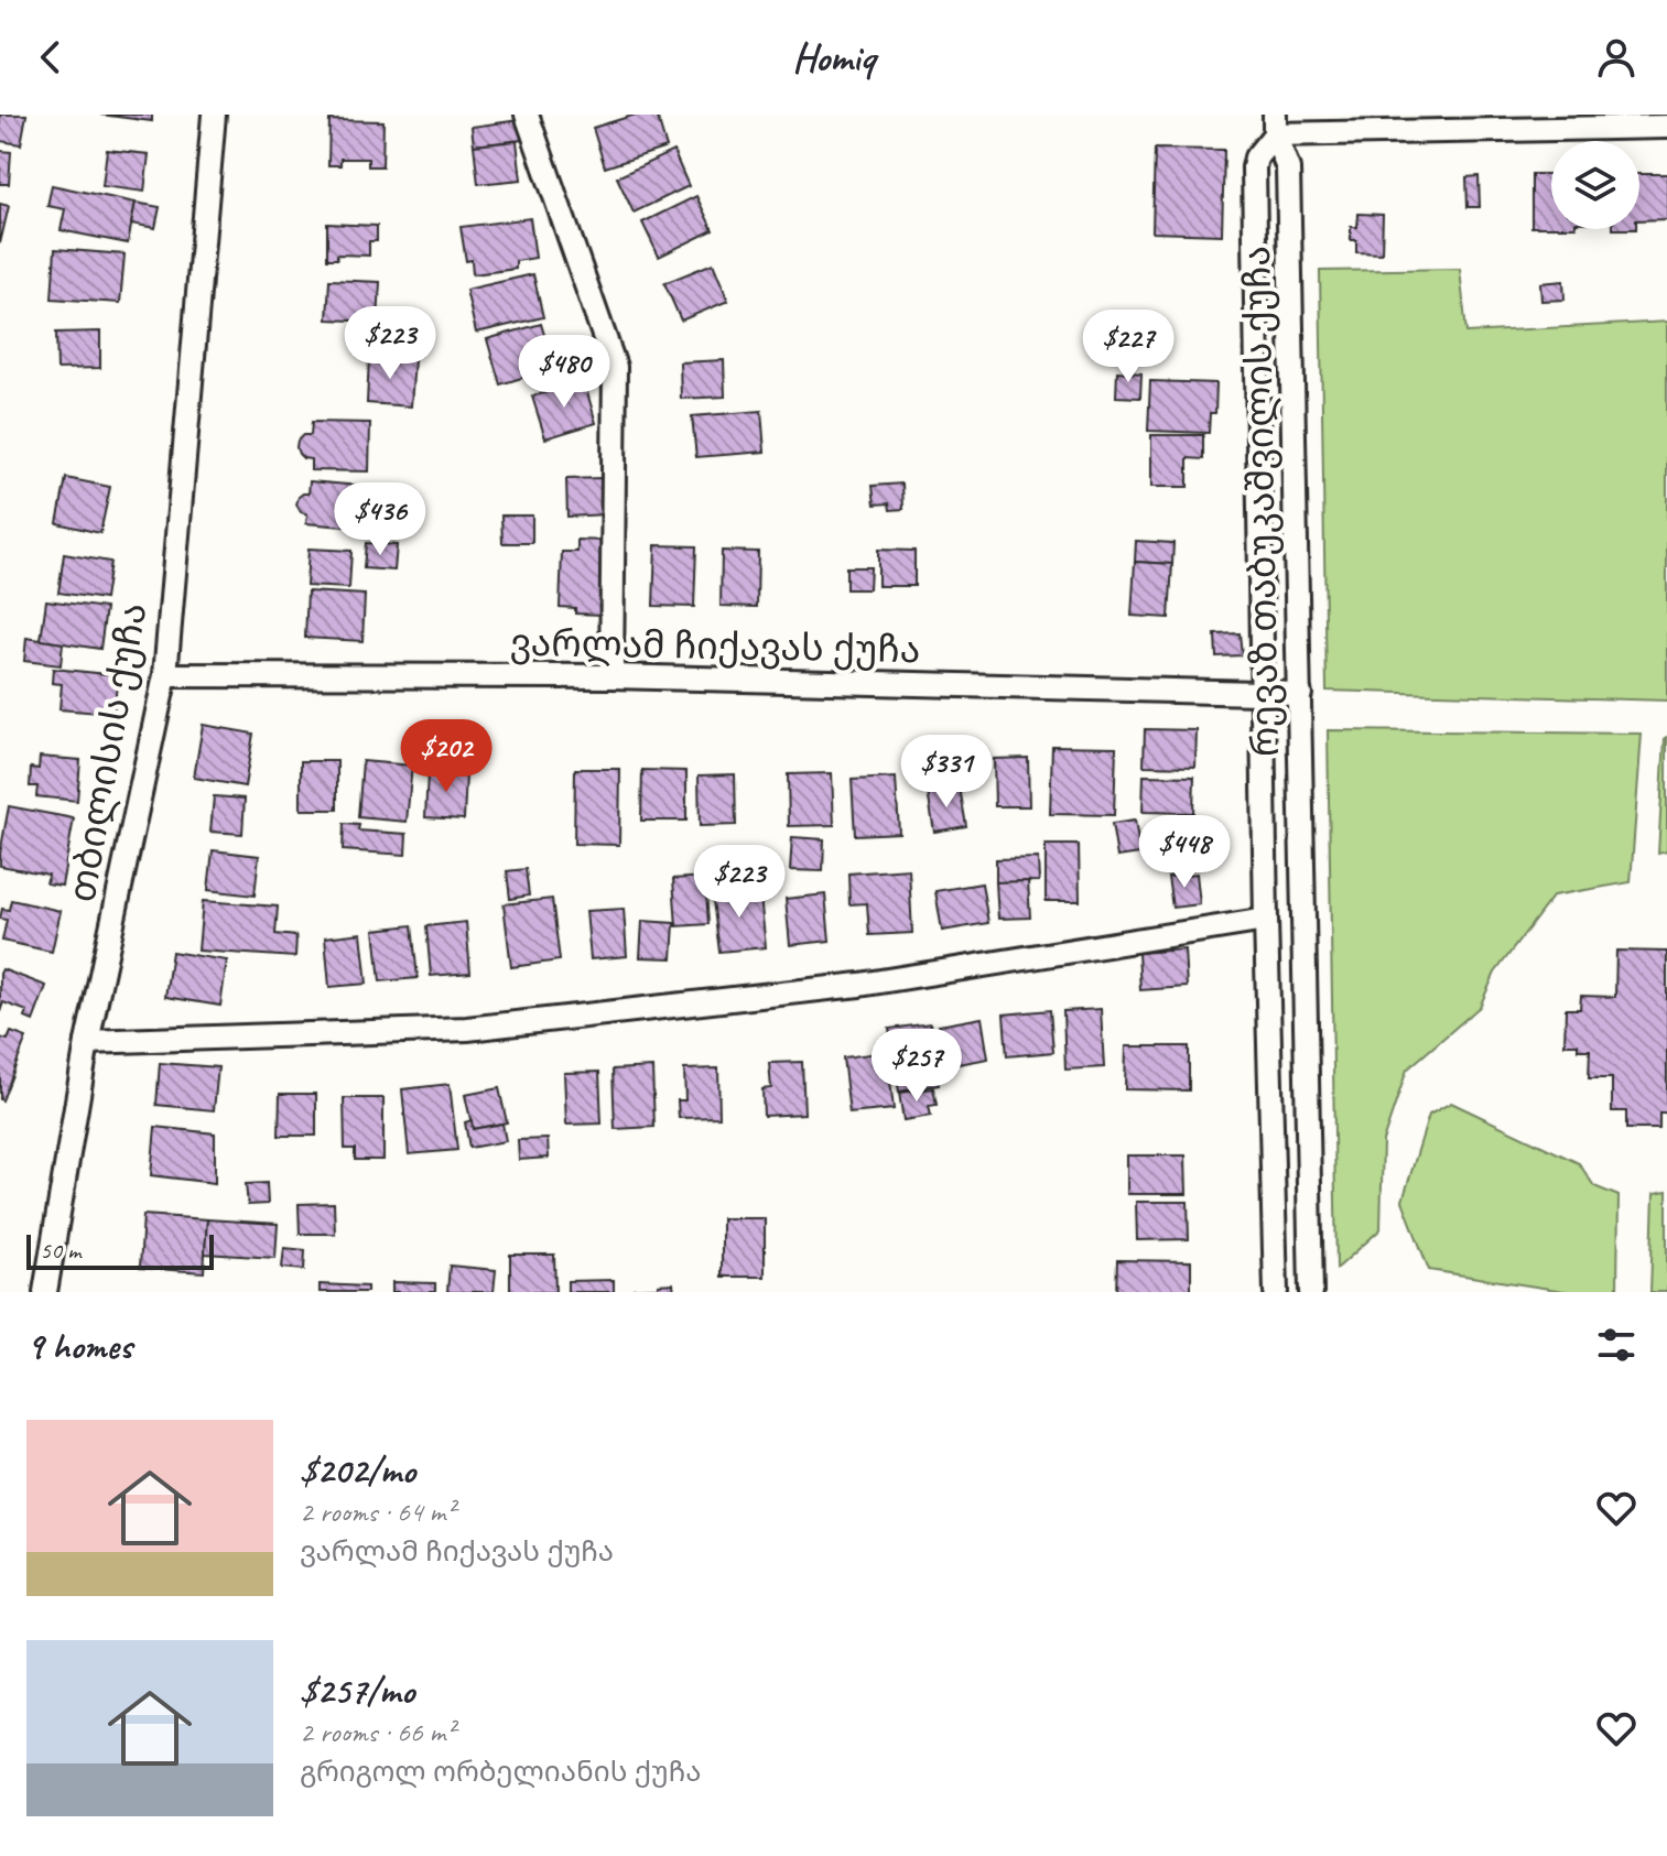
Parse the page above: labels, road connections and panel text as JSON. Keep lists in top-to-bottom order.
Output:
{
  "streets": {
    "street": ["რევაზ თაბუკაშვილის ქუჩა", "ვარლამ ჩიქავას ქუჩა", "თბილისის ქუჩა"]
  },
  "crossings": [
    ["რევაზ თაბუკაშვილის ქუჩა", "ვარლამ ჩიქავას ქუჩა"],
    ["ვარლამ ჩიქავას ქუჩა", "თბილისის ქუჩა"]
  ],
  "scale_bar": "50 m",
  "page": {
    "header": "Homiq",
    "price": [
      "$223",
      "$227",
      "$480",
      "$436",
      "$202",
      "$331",
      "$448",
      "$223",
      "$257"
    ],
    "scale": "50 m",
    "heading": "9 homes",
    "list": [
      {
        "name": "$202/mo",
        "note": "2 rooms · 64 m² · ვარლამ ჩიქავას ქუჩა"
      },
      {
        "name": "$257/mo",
        "note": "2 rooms · 66 m² · გრიგოლ ორბელიანის ქუჩა"
      }
    ]
  }
}
